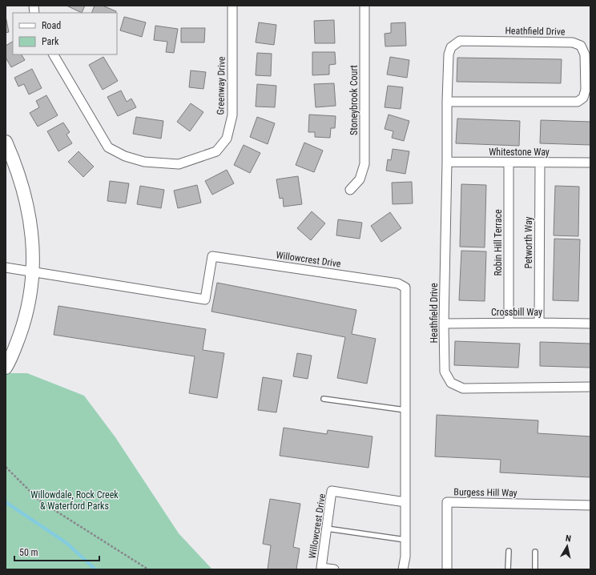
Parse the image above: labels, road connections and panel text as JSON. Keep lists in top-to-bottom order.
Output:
{
  "streets": {
    "street": [
      "Heathfield Drive",
      "Greenway Drive",
      "Stoneybrook Court",
      "Whitestone Way",
      "Robin Hill Terrace",
      "Petworth Way",
      "Willowcrest Drive",
      "Crossbill Way",
      "Burgess Hill Way"
    ]
  },
  "crossings": [
    ["Heathfield Drive", "Whitestone Way"],
    ["Heathfield Drive", "Crossbill Way"],
    ["Whitestone Way", "Robin Hill Terrace"],
    ["Whitestone Way", "Petworth Way"],
    ["Robin Hill Terrace", "Crossbill Way"],
    ["Petworth Way", "Crossbill Way"]
  ],
  "parks": ["Willowdale, Rock Creek & Waterford Parks"],
  "legend": ["Road", "Park"],
  "scale_bar": "50 m",
  "north": "top"
}
